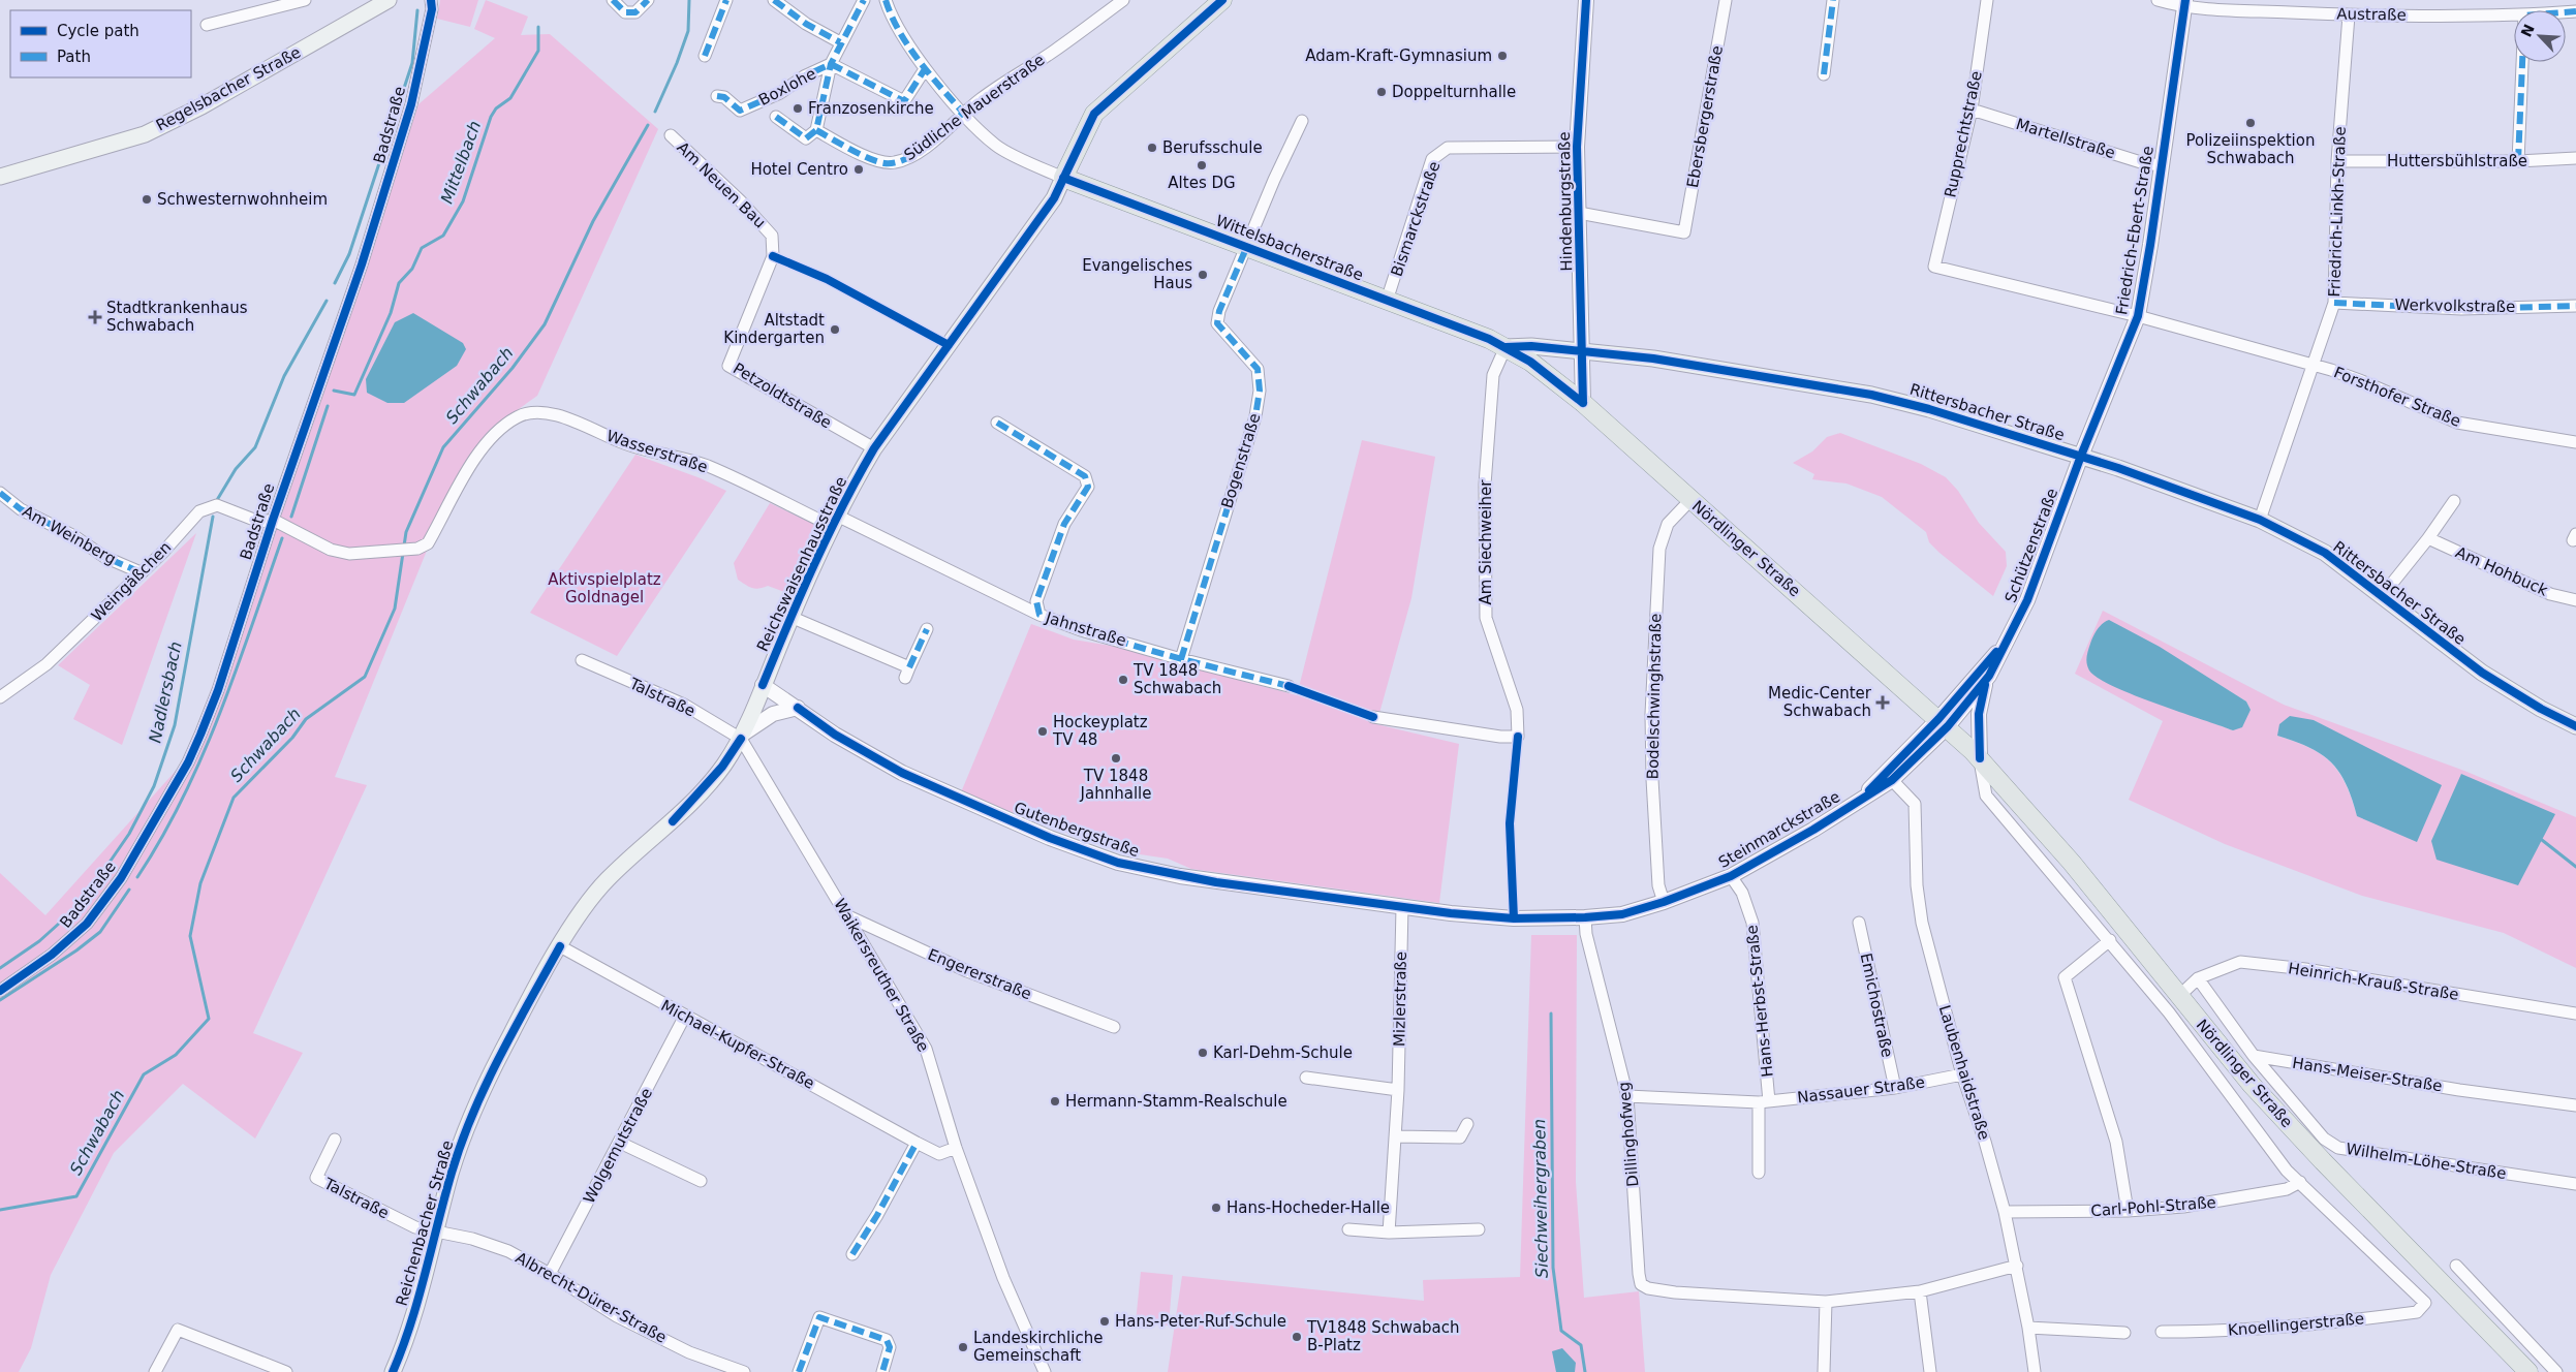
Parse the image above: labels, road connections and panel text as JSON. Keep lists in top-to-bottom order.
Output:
{
  "streets": {
    "main road": [
      "Regelsbacher Straße",
      "Wittelsbacherstraße",
      "Rittersbacher Straße",
      "Nördlinger Straße",
      "Reichswaisenhausstraße",
      "Reichenbacher Straße"
    ],
    "street": [
      "Austraße",
      "Boxlohe",
      "Südliche Mauerstraße",
      "Ebersbergerstraße",
      "Badstraße",
      "Rupprechtstraße",
      "Martellstraße",
      "Huttersbühlstraße",
      "Am Neuen Bau",
      "Hindenburgstraße",
      "Friedrich-Linkh-Straße",
      "Bismarckstraße",
      "Friedrich-Ebert-Straße",
      "Werkvolkstraße",
      "Petzoldtstraße",
      "Forsthofer Straße",
      "Wasserstraße",
      "Bogenstraße",
      "Am Weinberg",
      "Am Siechweiher",
      "Schützenstraße",
      "Am Hohbuck",
      "Weingäßchen",
      "Jahnstraße",
      "Bodelschwinghstraße",
      "Talstraße",
      "Gutenbergstraße",
      "Steinmarckstraße",
      "Engererstraße",
      "Waikersreuther Straße",
      "Heinrich-Krauß-Straße",
      "Mizlerstraße",
      "Hans-Herbst-Straße",
      "Emichostraße",
      "Michael-Kupfer-Straße",
      "Laubenhaidstraße",
      "Hans-Meiser-Straße",
      "Nassauer Straße",
      "Dillinghofweg",
      "Wolgemutstraße",
      "Wilhelm-Löhe-Straße",
      "Carl-Pohl-Straße",
      "Albrecht-Dürer-Straße",
      "Knoellingerstraße"
    ]
  },
  "crossings": [
    ["Austraße", "Friedrich-Linkh-Straße"],
    ["Austraße", "Friedrich-Ebert-Straße"],
    ["Boxlohe", "Südliche Mauerstraße"],
    ["Ebersbergerstraße", "Hindenburgstraße"],
    ["Badstraße", "Wasserstraße"],
    ["Badstraße", "Weingäßchen"],
    ["Rupprechtstraße", "Martellstraße"],
    ["Rupprechtstraße", "Forsthofer Straße"],
    ["Martellstraße", "Friedrich-Ebert-Straße"],
    ["Huttersbühlstraße", "Friedrich-Linkh-Straße"],
    ["Am Neuen Bau", "Petzoldtstraße"],
    ["Hindenburgstraße", "Bismarckstraße"],
    ["Hindenburgstraße", "Rittersbacher Straße"],
    ["Hindenburgstraße", "Nördlinger Straße"],
    ["Friedrich-Linkh-Straße", "Werkvolkstraße"],
    ["Friedrich-Linkh-Straße", "Forsthofer Straße"],
    ["Friedrich-Linkh-Straße", "Rittersbacher Straße"],
    ["Bismarckstraße", "Wittelsbacherstraße"],
    ["Friedrich-Ebert-Straße", "Forsthofer Straße"],
    ["Friedrich-Ebert-Straße", "Rittersbacher Straße"],
    ["Friedrich-Ebert-Straße", "Schützenstraße"],
    ["Wittelsbacherstraße", "Rittersbacher Straße"],
    ["Wittelsbacherstraße", "Bogenstraße"],
    ["Wittelsbacherstraße", "Am Siechweiher"],
    ["Wittelsbacherstraße", "Nördlinger Straße"],
    ["Wittelsbacherstraße", "Reichswaisenhausstraße"],
    ["Petzoldtstraße", "Reichswaisenhausstraße"],
    ["Rittersbacher Straße", "Am Siechweiher"],
    ["Rittersbacher Straße", "Schützenstraße"],
    ["Rittersbacher Straße", "Nördlinger Straße"],
    ["Wasserstraße", "Reichswaisenhausstraße"],
    ["Wasserstraße", "Weingäßchen"],
    ["Bogenstraße", "Jahnstraße"],
    ["Am Weinberg", "Weingäßchen"],
    ["Am Siechweiher", "Nördlinger Straße"],
    ["Schützenstraße", "Nördlinger Straße"],
    ["Schützenstraße", "Steinmarckstraße"],
    ["Nördlinger Straße", "Bodelschwinghstraße"],
    ["Nördlinger Straße", "Steinmarckstraße"],
    ["Nördlinger Straße", "Heinrich-Krauß-Straße"],
    ["Nördlinger Straße", "Carl-Pohl-Straße"],
    ["Nördlinger Straße", "Knoellingerstraße"],
    ["Reichswaisenhausstraße", "Jahnstraße"],
    ["Reichswaisenhausstraße", "Talstraße"],
    ["Reichswaisenhausstraße", "Gutenbergstraße"],
    ["Reichswaisenhausstraße", "Waikersreuther Straße"],
    ["Reichswaisenhausstraße", "Reichenbacher Straße"],
    ["Bodelschwinghstraße", "Steinmarckstraße"],
    ["Talstraße", "Waikersreuther Straße"],
    ["Talstraße", "Reichenbacher Straße"],
    ["Talstraße", "Albrecht-Dürer-Straße"],
    ["Gutenbergstraße", "Steinmarckstraße"],
    ["Gutenbergstraße", "Mizlerstraße"],
    ["Steinmarckstraße", "Mizlerstraße"],
    ["Steinmarckstraße", "Hans-Herbst-Straße"],
    ["Steinmarckstraße", "Laubenhaidstraße"],
    ["Steinmarckstraße", "Dillinghofweg"],
    ["Engererstraße", "Waikersreuther Straße"],
    ["Waikersreuther Straße", "Michael-Kupfer-Straße"],
    ["Waikersreuther Straße", "Reichenbacher Straße"],
    ["Hans-Herbst-Straße", "Nassauer Straße"],
    ["Emichostraße", "Nassauer Straße"],
    ["Michael-Kupfer-Straße", "Wolgemutstraße"],
    ["Michael-Kupfer-Straße", "Reichenbacher Straße"],
    ["Laubenhaidstraße", "Nassauer Straße"],
    ["Laubenhaidstraße", "Carl-Pohl-Straße"],
    ["Hans-Meiser-Straße", "Wilhelm-Löhe-Straße"],
    ["Nassauer Straße", "Dillinghofweg"],
    ["Wolgemutstraße", "Albrecht-Dürer-Straße"],
    ["Reichenbacher Straße", "Albrecht-Dürer-Straße"]
  ],
  "water": [
    "Mittelbach",
    "Schwabach",
    "Nadlersbach",
    "Siechweihergraben"
  ],
  "parks": ["Aktivspielplatz Goldnagel"],
  "places": {
    "other": [
      "Adam-Kraft-Gymnasium",
      "Doppelturnhalle",
      "Franzosenkirche",
      "Polizeiinspektion Schwabach",
      "Berufsschule",
      "Altes DG",
      "Hotel Centro",
      "Schwesternwohnheim",
      "Evangelisches Haus",
      "Altstadt Kindergarten",
      "TV 1848 Schwabach",
      "Hockeyplatz TV 48",
      "TV 1848 Jahnhalle",
      "Karl-Dehm-Schule",
      "Hermann-Stamm-Realschule",
      "Hans-Hocheder-Halle",
      "Hans-Peter-Ruf-Schule",
      "TV1848 Schwabach B-Platz",
      "Landeskirchliche Gemeinschaft"
    ],
    "health": ["Stadtkrankenhaus Schwabach", "Medic-Center Schwabach"]
  },
  "legend": ["Cycle path", "Path"],
  "north": "top left"
}
